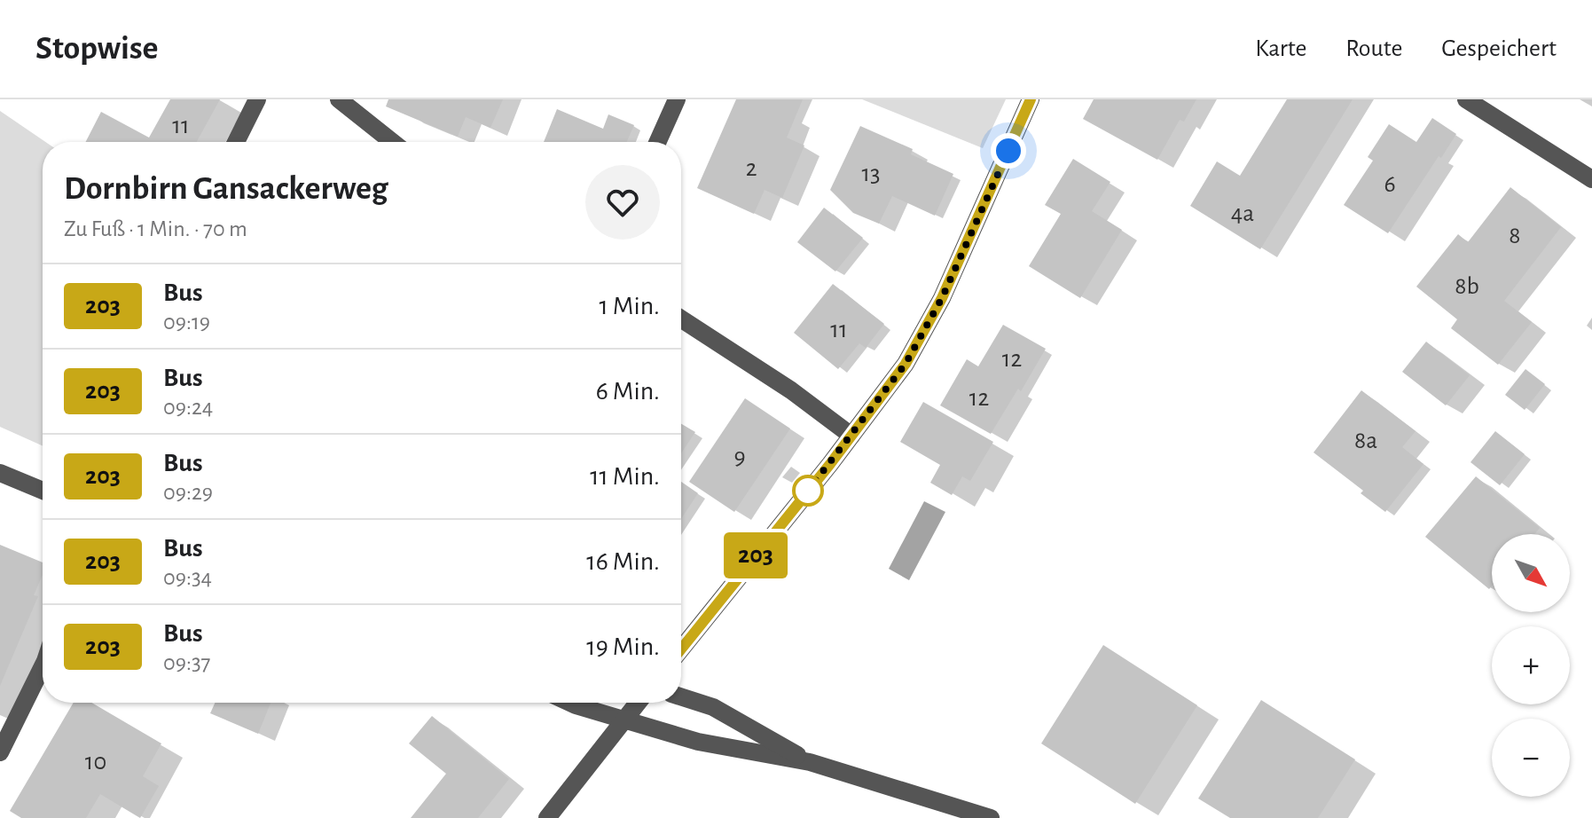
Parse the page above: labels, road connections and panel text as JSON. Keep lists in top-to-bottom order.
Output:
{
  "lines": ["bus line 203"],
  "house_numbers": [
    "11",
    "2",
    "13",
    "6",
    "4a",
    "8",
    "8b",
    "11",
    "12",
    "12",
    "8a",
    "9",
    "10"
  ],
  "north": "bottom right",
  "page": {
    "header": "Stopwise",
    "nav": ["Karte", "Route", "Gespeichert"],
    "on_map": "203",
    "heading": ["Dornbirn Gansackerweg", "Zu Fuß · 1 Min. · 70 m"],
    "list": [
      {
        "mark": "203",
        "name": "Bus",
        "note": "09:19",
        "value": "1 Min."
      },
      {
        "mark": "203",
        "name": "Bus",
        "note": "09:24",
        "value": "6 Min."
      },
      {
        "mark": "203",
        "name": "Bus",
        "note": "09:29",
        "value": "11 Min."
      },
      {
        "mark": "203",
        "name": "Bus",
        "note": "09:34",
        "value": "16 Min."
      },
      {
        "mark": "203",
        "name": "Bus",
        "note": "09:37",
        "value": "19 Min."
      }
    ],
    "map_buttons": ["+", "−"]
  }
}
